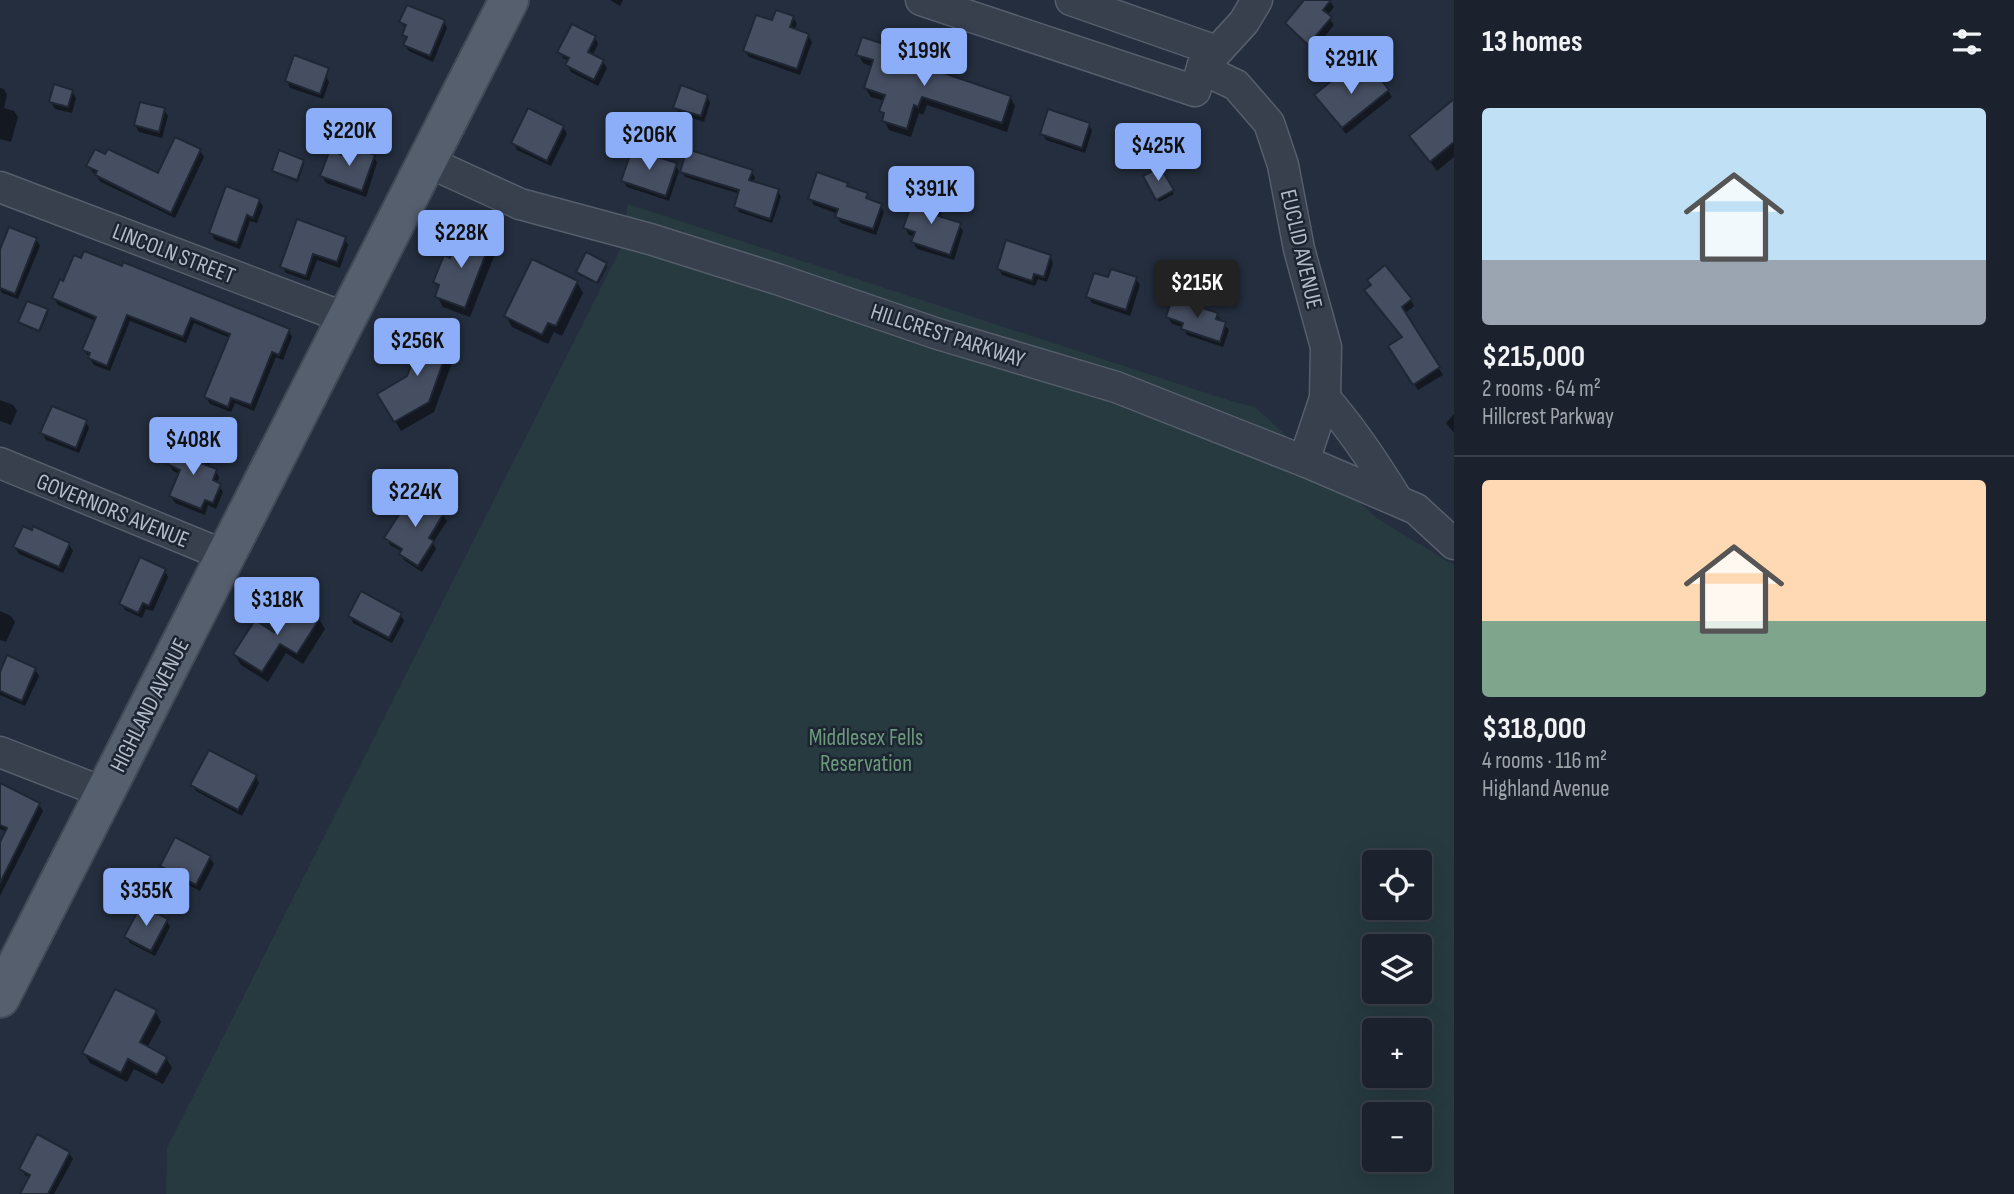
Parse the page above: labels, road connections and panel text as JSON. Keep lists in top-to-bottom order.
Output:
{
  "streets": {
    "main road": ["HIGHLAND AVENUE"],
    "street": [
      "EUCLID AVENUE",
      "LINCOLN STREET",
      "HILLCREST PARKWAY",
      "GOVERNORS AVENUE"
    ]
  },
  "crossings": [
    ["EUCLID AVENUE", "HILLCREST PARKWAY"],
    ["LINCOLN STREET", "HIGHLAND AVENUE"],
    ["HILLCREST PARKWAY", "HIGHLAND AVENUE"],
    ["GOVERNORS AVENUE", "HIGHLAND AVENUE"]
  ],
  "parks": ["Middlesex Fells Reservation"],
  "page": {
    "heading": "13 homes",
    "price": [
      "$199K",
      "$291K",
      "$220K",
      "$206K",
      "$425K",
      "$391K",
      "$228K",
      "$215K",
      "$256K",
      "$408K",
      "$224K",
      "$318K",
      "$355K"
    ],
    "list": [
      {
        "name": "$215,000",
        "note": "2 rooms · 64 m² · Hillcrest Parkway"
      },
      {
        "name": "$318,000",
        "note": "4 rooms · 116 m² · Highland Avenue"
      }
    ],
    "map_buttons": ["+", "−"]
  }
}
